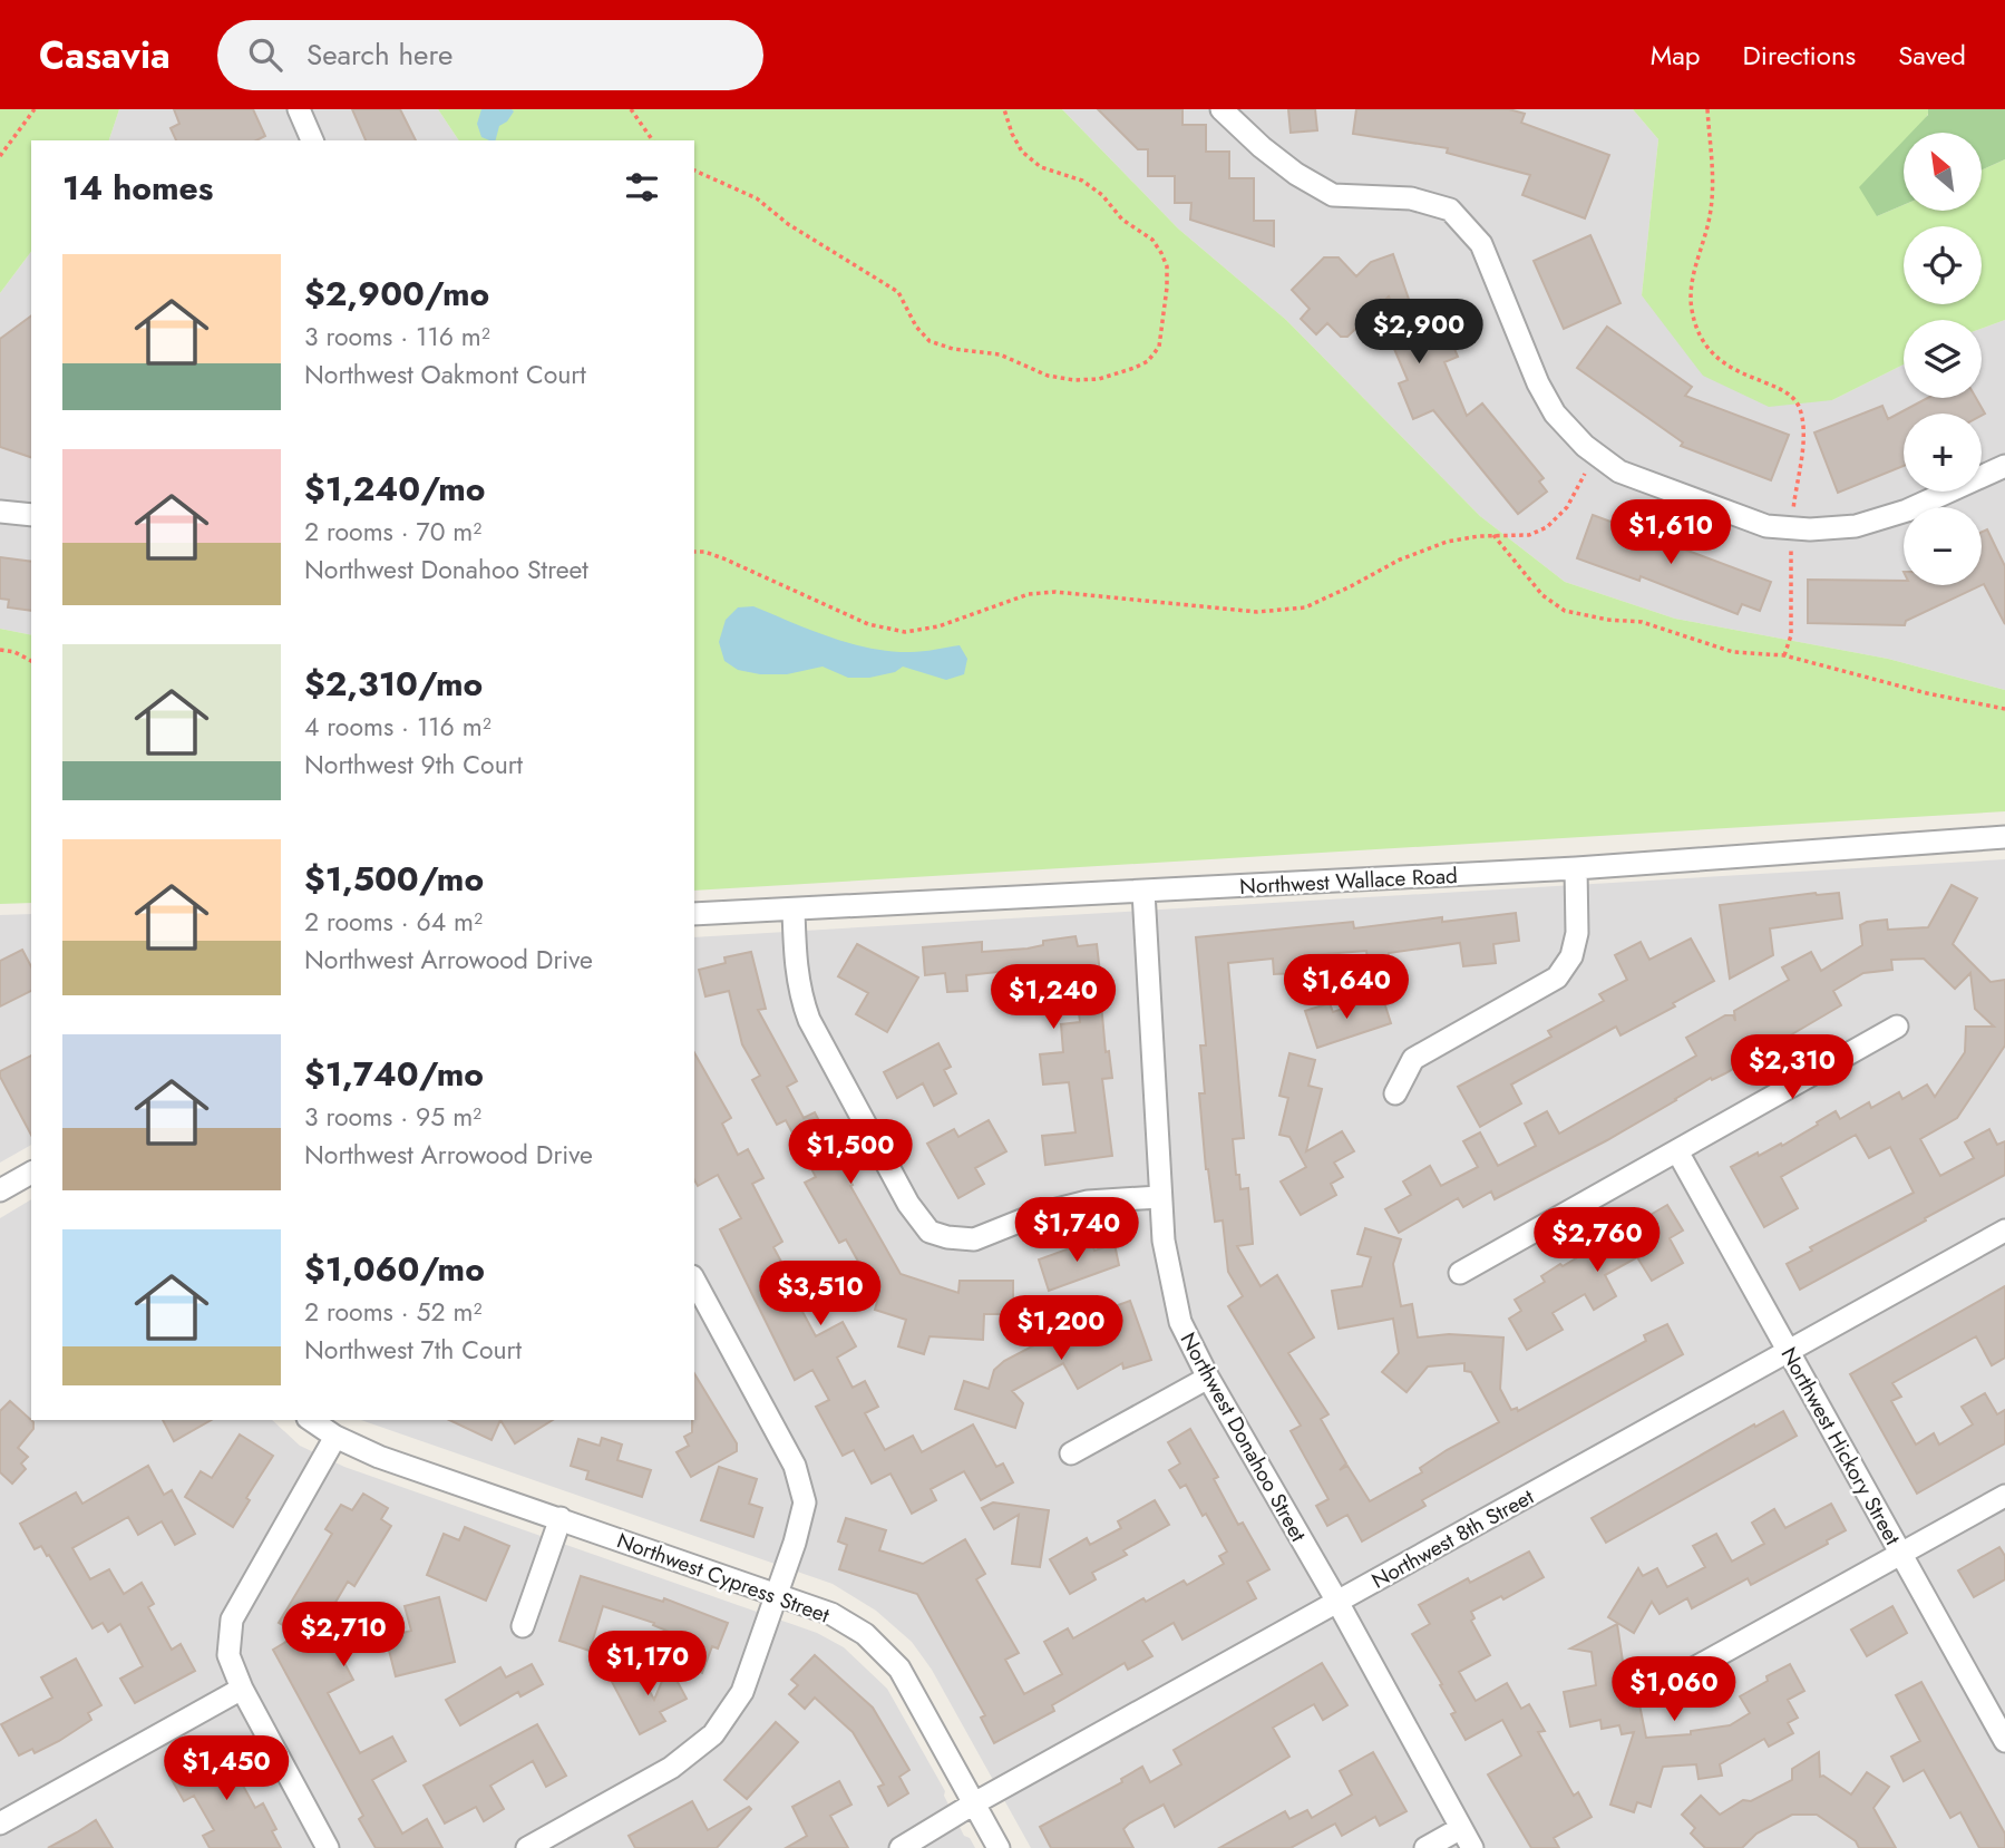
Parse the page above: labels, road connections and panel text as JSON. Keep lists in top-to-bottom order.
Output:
{
  "streets": {
    "street": [
      "Northwest Wallace Road",
      "Northwest Donahoo Street",
      "Northwest Hickory Street",
      "Northwest 8th Street",
      "Northwest Cypress Street"
    ]
  },
  "crossings": [
    ["Northwest Wallace Road", "Northwest Donahoo Street"],
    ["Northwest Donahoo Street", "Northwest 8th Street"],
    ["Northwest Hickory Street", "Northwest 8th Street"],
    ["Northwest 8th Street", "Northwest Cypress Street"]
  ],
  "north": "top left",
  "page": {
    "header": "Casavia",
    "search": "Search here",
    "nav": ["Map", "Directions", "Saved"],
    "map_buttons": ["+", "−"],
    "heading": "14 homes",
    "list": [
      {
        "name": "$2,900/mo",
        "note": "3 rooms · 116 m² · Northwest Oakmont Court"
      },
      {
        "name": "$1,240/mo",
        "note": "2 rooms · 70 m² · Northwest Donahoo Street"
      },
      {
        "name": "$2,310/mo",
        "note": "4 rooms · 116 m² · Northwest 9th Court"
      },
      {
        "name": "$1,500/mo",
        "note": "2 rooms · 64 m² · Northwest Arrowood Drive"
      },
      {
        "name": "$1,740/mo",
        "note": "3 rooms · 95 m² · Northwest Arrowood Drive"
      },
      {
        "name": "$1,060/mo",
        "note": "2 rooms · 52 m² · Northwest 7th Court"
      }
    ],
    "price": [
      "$2,900",
      "$1,610",
      "$1,640",
      "$1,240",
      "$2,310",
      "$1,500",
      "$1,740",
      "$2,760",
      "$3,510",
      "$1,200",
      "$2,710",
      "$1,170",
      "$1,060",
      "$1,450"
    ]
  }
}
